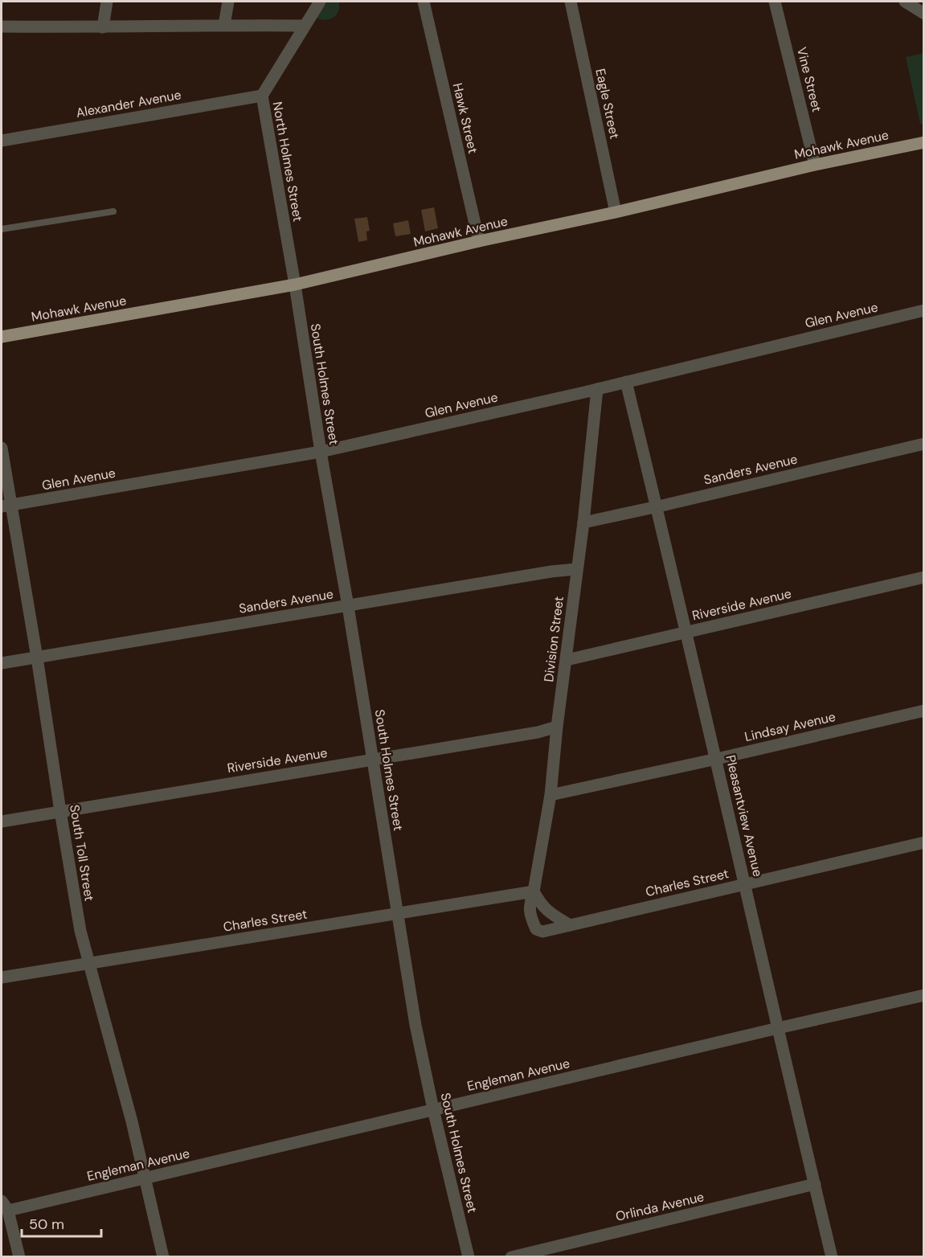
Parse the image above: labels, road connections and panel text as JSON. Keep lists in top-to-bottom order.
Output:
{
  "streets": {
    "main road": ["Mohawk Avenue"],
    "street": [
      "Vine Street",
      "Alexander Avenue",
      "Eagle Street",
      "Hawk Street",
      "North Holmes Street",
      "Glen Avenue",
      "South Holmes Street",
      "Sanders Avenue",
      "Riverside Avenue",
      "Division Street",
      "Lindsay Avenue",
      "Pleasantview Avenue",
      "South Toll Street",
      "Charles Street",
      "Engleman Avenue",
      "Orlinda Avenue"
    ]
  },
  "crossings": [
    ["Vine Street", "Mohawk Avenue"],
    ["Alexander Avenue", "North Holmes Street"],
    ["Eagle Street", "Mohawk Avenue"],
    ["Hawk Street", "Mohawk Avenue"],
    ["Mohawk Avenue", "North Holmes Street"],
    ["Mohawk Avenue", "South Holmes Street"],
    ["North Holmes Street", "South Holmes Street"],
    ["Glen Avenue", "South Holmes Street"],
    ["Glen Avenue", "Division Street"],
    ["Glen Avenue", "Pleasantview Avenue"],
    ["Glen Avenue", "South Toll Street"],
    ["South Holmes Street", "Sanders Avenue"],
    ["South Holmes Street", "Riverside Avenue"],
    ["South Holmes Street", "Charles Street"],
    ["South Holmes Street", "Engleman Avenue"],
    ["Sanders Avenue", "Division Street"],
    ["Sanders Avenue", "Pleasantview Avenue"],
    ["Sanders Avenue", "South Toll Street"],
    ["Riverside Avenue", "Division Street"],
    ["Riverside Avenue", "Pleasantview Avenue"],
    ["Riverside Avenue", "South Toll Street"],
    ["Division Street", "Lindsay Avenue"],
    ["Division Street", "Charles Street"],
    ["Lindsay Avenue", "Pleasantview Avenue"],
    ["Pleasantview Avenue", "Charles Street"],
    ["Pleasantview Avenue", "Engleman Avenue"],
    ["Pleasantview Avenue", "Orlinda Avenue"],
    ["South Toll Street", "Charles Street"],
    ["South Toll Street", "Engleman Avenue"]
  ],
  "scale_bar": "50 m"
}
